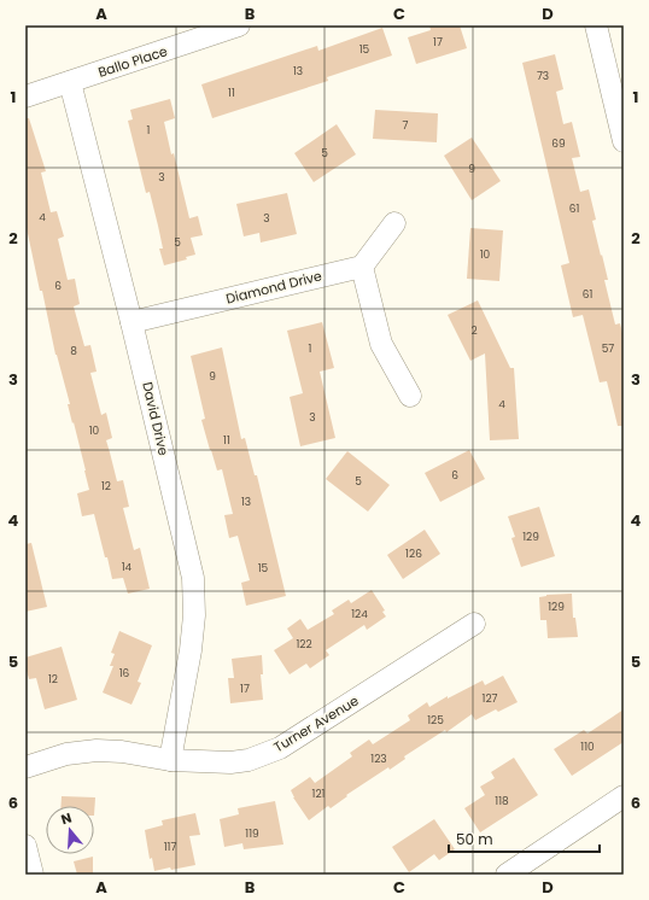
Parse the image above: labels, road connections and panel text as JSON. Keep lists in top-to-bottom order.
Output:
{
  "streets": {
    "street": [
      "Ballo Place",
      "Diamond Drive",
      "David Drive",
      "Turner Avenue"
    ]
  },
  "crossings": [
    ["Ballo Place", "David Drive"],
    ["Diamond Drive", "David Drive"],
    ["David Drive", "Turner Avenue"]
  ],
  "house_numbers": [
    "17",
    "15",
    "13",
    "73",
    "11",
    "7",
    "1",
    "69",
    "5",
    "9",
    "3",
    "61",
    "4",
    "3",
    "5",
    "10",
    "6",
    "61",
    "2",
    "1",
    "57",
    "8",
    "9",
    "4",
    "3",
    "10",
    "11",
    "6",
    "5",
    "12",
    "13",
    "129",
    "126",
    "14",
    "15",
    "129",
    "124",
    "122",
    "16",
    "12",
    "17",
    "127",
    "125",
    "110",
    "123",
    "121",
    "118",
    "119",
    "117"
  ],
  "scale_bar": "50 m",
  "north": "top",
  "grid": {
    "columns": [
      "A",
      "B",
      "C",
      "D"
    ],
    "rows": [
      "1",
      "2",
      "3",
      "4",
      "5",
      "6"
    ]
  }
}
